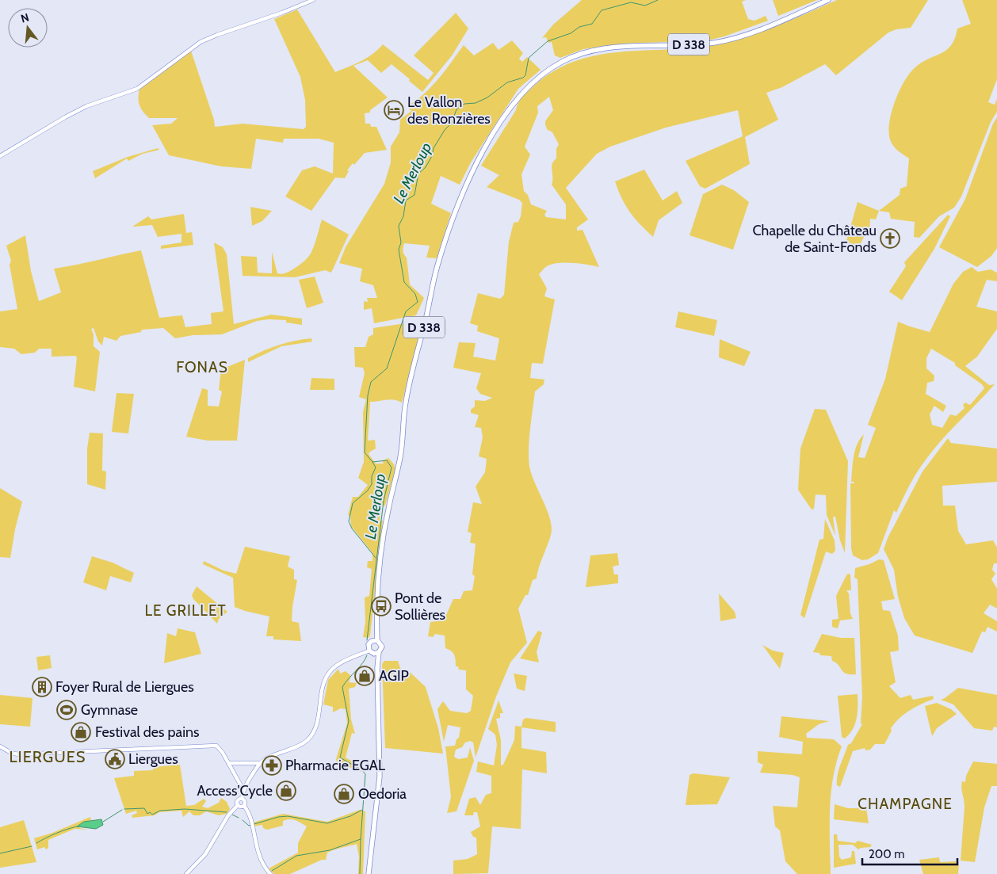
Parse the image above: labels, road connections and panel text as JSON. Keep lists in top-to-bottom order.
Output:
{
  "streets": {
    "main road": ["D 338"]
  },
  "districts": [
    "FONAS",
    "LE GRILLET",
    "LIERGUES",
    "CHAMPAGNE"
  ],
  "water": ["Le Merloup"],
  "places": {
    "hotel": ["Le Vallon des Ronzières"],
    "church": ["Chapelle du Château de Saint-Fonds"],
    "bus stop": ["Pont de Sollières"],
    "shop": [
      "AGIP",
      "Festival des pains",
      "Access'Cycle",
      "Oedoria"
    ],
    "building": ["Foyer Rural de Liergues"],
    "sports": ["Gymnase"],
    "public building": ["Liergues"],
    "pharmacy": ["Pharmacie EGAL"]
  },
  "scale_bar": "200 m",
  "north": "top"
}
